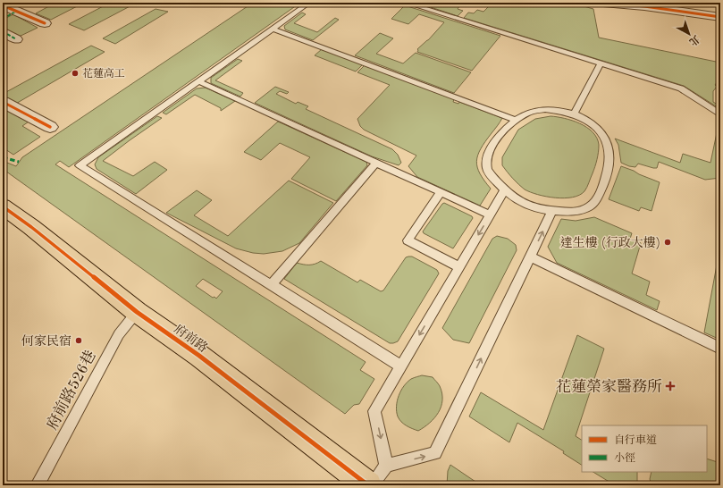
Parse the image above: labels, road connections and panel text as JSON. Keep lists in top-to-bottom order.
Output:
{
  "streets": {
    "main road": ["府前路"],
    "lane": ["府前路526巷"]
  },
  "crossings": [
    ["府前路", "府前路526巷"]
  ],
  "places": {
    "other": ["花蓮高工", "達生樓 (行政大樓)", "何家民宿"],
    "health": ["花蓮榮家醫務所"]
  },
  "legend": ["自行車道", "小徑"],
  "north": "bottom right"
}
